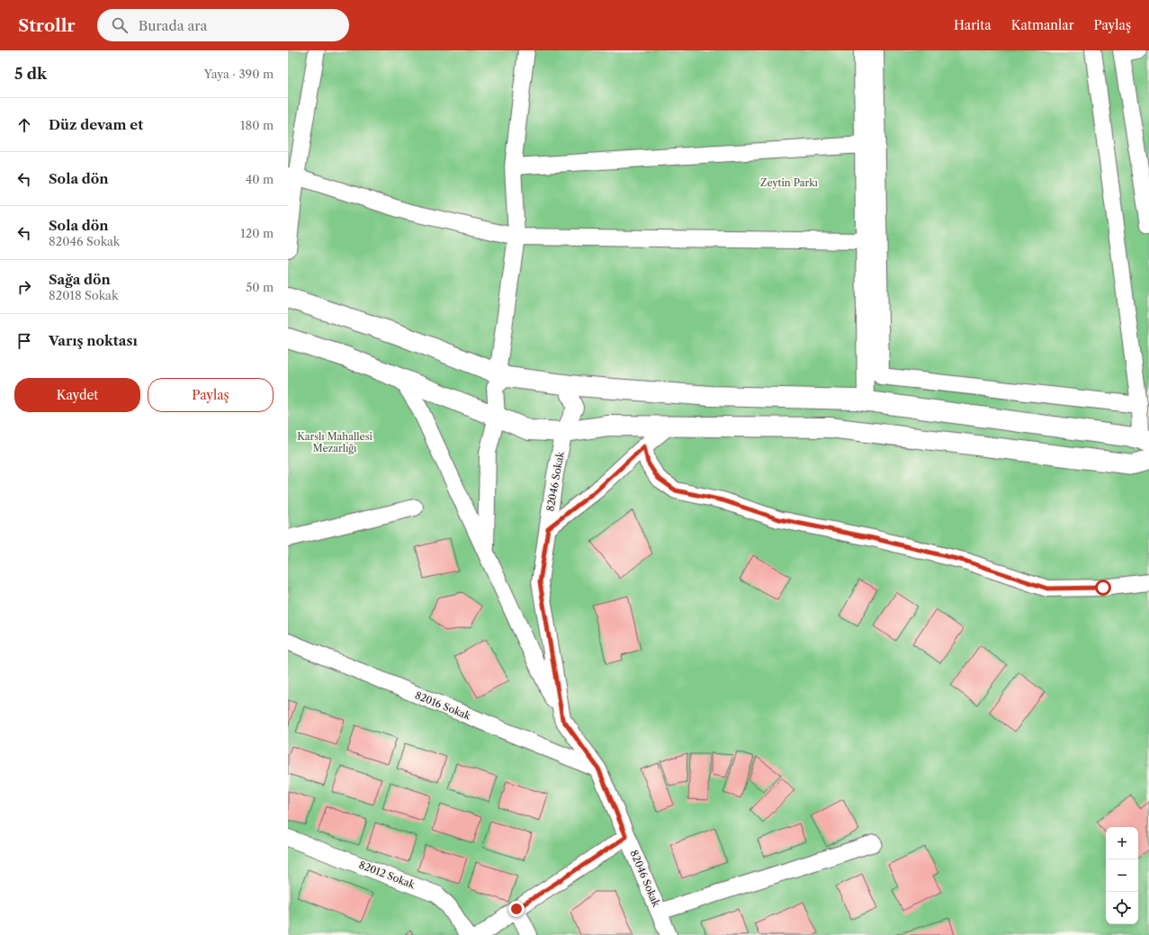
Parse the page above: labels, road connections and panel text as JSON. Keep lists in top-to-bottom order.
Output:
{
  "streets": {
    "street": ["82046 Sokak", "82016 Sokak", "82012 Sokak"]
  },
  "crossings": [
    ["82046 Sokak", "82016 Sokak"]
  ],
  "parks": ["Zeytin Parkı", "Karslı Mahallesi Mezarlığı"],
  "page": {
    "header": "Strollr",
    "search": "Burada ara",
    "nav": ["Harita", "Katmanlar", "Paylaş"],
    "heading": ["5 dk", "Yaya · 390 m"],
    "list": [
      ["Düz devam et", "180 m"],
      ["Sola dön", "40 m"],
      ["Sola dön", "82046 Sokak", "120 m"],
      ["Sağa dön", "82018 Sokak", "50 m"],
      "Varış noktası"
    ],
    "buttons": ["Kaydet", "Paylaş"],
    "map_buttons": ["+", "−"]
  }
}
